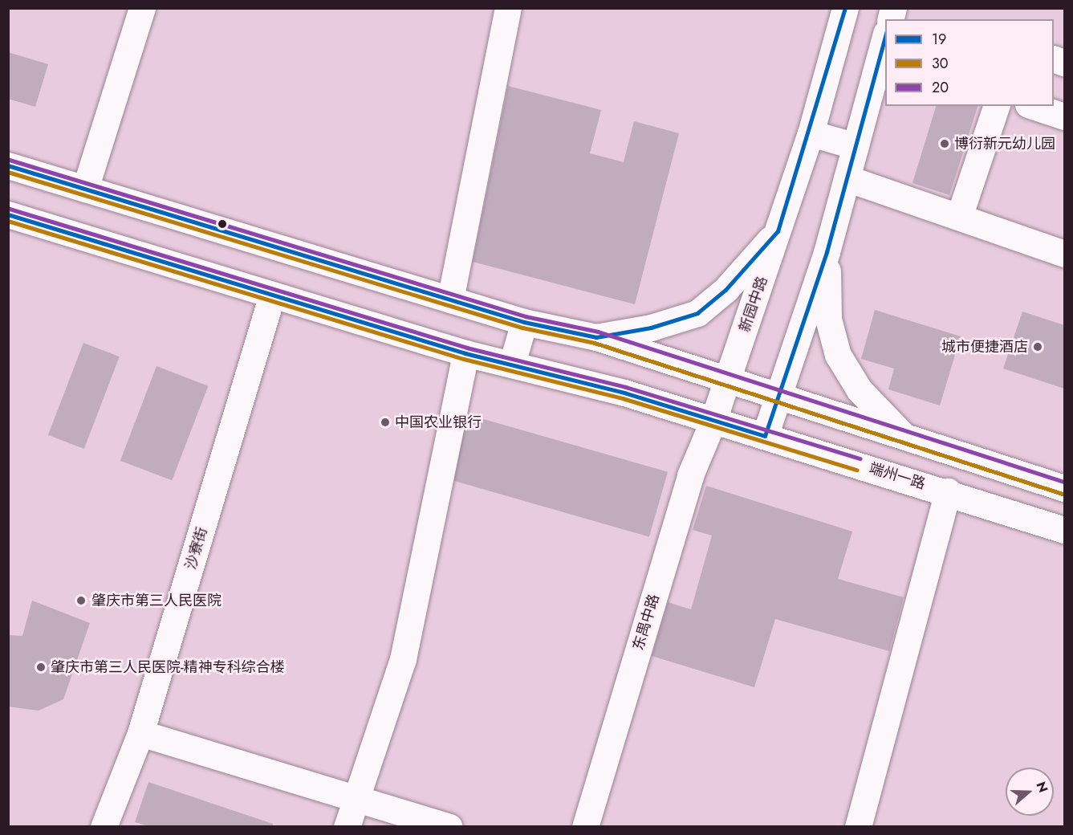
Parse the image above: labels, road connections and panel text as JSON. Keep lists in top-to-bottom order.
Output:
{
  "streets": {
    "main road": [
      "新园中路",
      "端州一路",
      "沙寮街",
      "东禺中路"
    ]
  },
  "crossings": [
    ["新园中路", "端州一路"],
    ["新园中路", "东禺中路"],
    ["端州一路", "沙寮街"],
    ["端州一路", "东禺中路"]
  ],
  "places": [
    "博衍新元幼儿园",
    "城市便捷酒店",
    "中国农业银行",
    "肇庆市第三人民医院",
    "肇庆市第三人民医院-精神专科综合楼"
  ],
  "lines": ["transit line 19", "transit line 20", "transit line 30"],
  "legend": ["19", "30", "20"],
  "north": "right"
}
